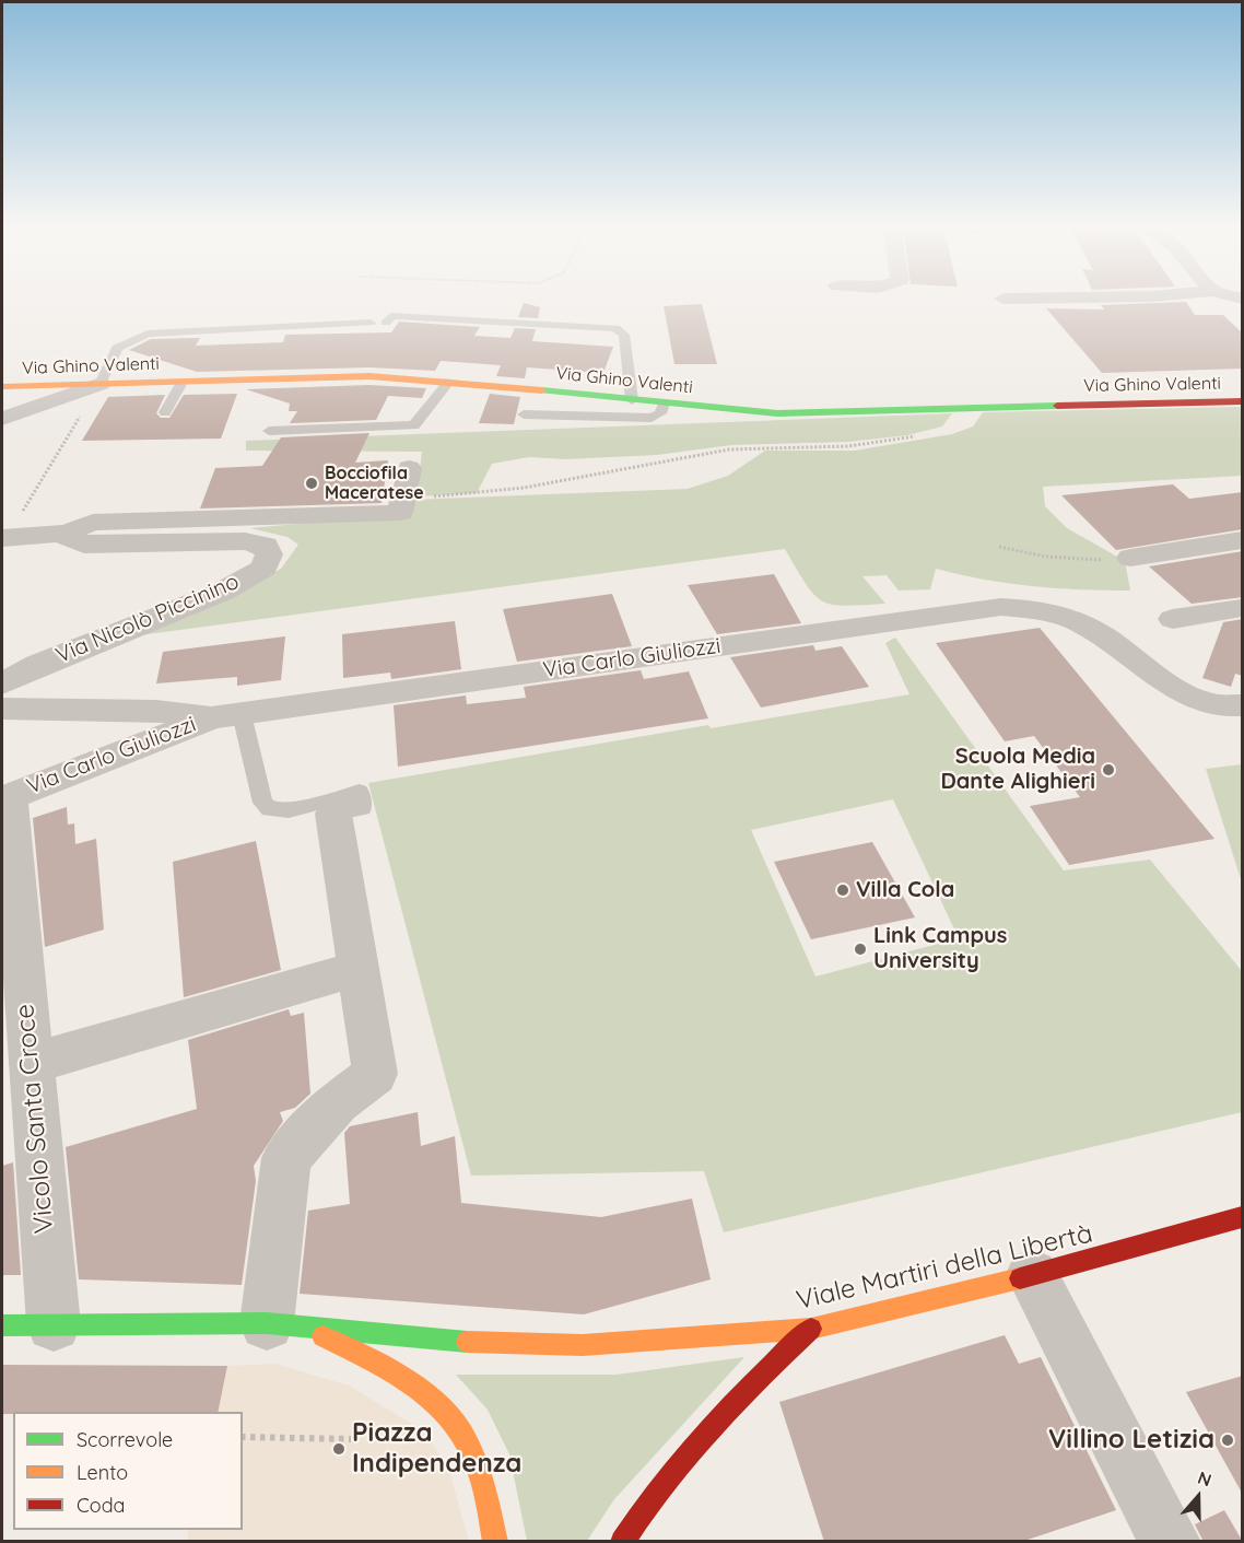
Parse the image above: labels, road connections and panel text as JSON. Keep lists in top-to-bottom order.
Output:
{
  "streets": {
    "main road": ["Via Ghino Valenti", "Viale Martiri della Libertà"],
    "street": ["Via Nicolò Piccinino", "Via Carlo Giuliozzi", "Vicolo Santa Croce"]
  },
  "crossings": [
    ["Via Carlo Giuliozzi", "Vicolo Santa Croce"],
    ["Vicolo Santa Croce", "Viale Martiri della Libertà"]
  ],
  "places": [
    "Bocciofila Maceratese",
    "Scuola Media Dante Alighieri",
    "Villa Cola",
    "Link Campus University",
    "Villino Letizia",
    "Piazza Indipendenza"
  ],
  "legend": ["Scorrevole", "Lento", "Coda"],
  "north": "top"
}
